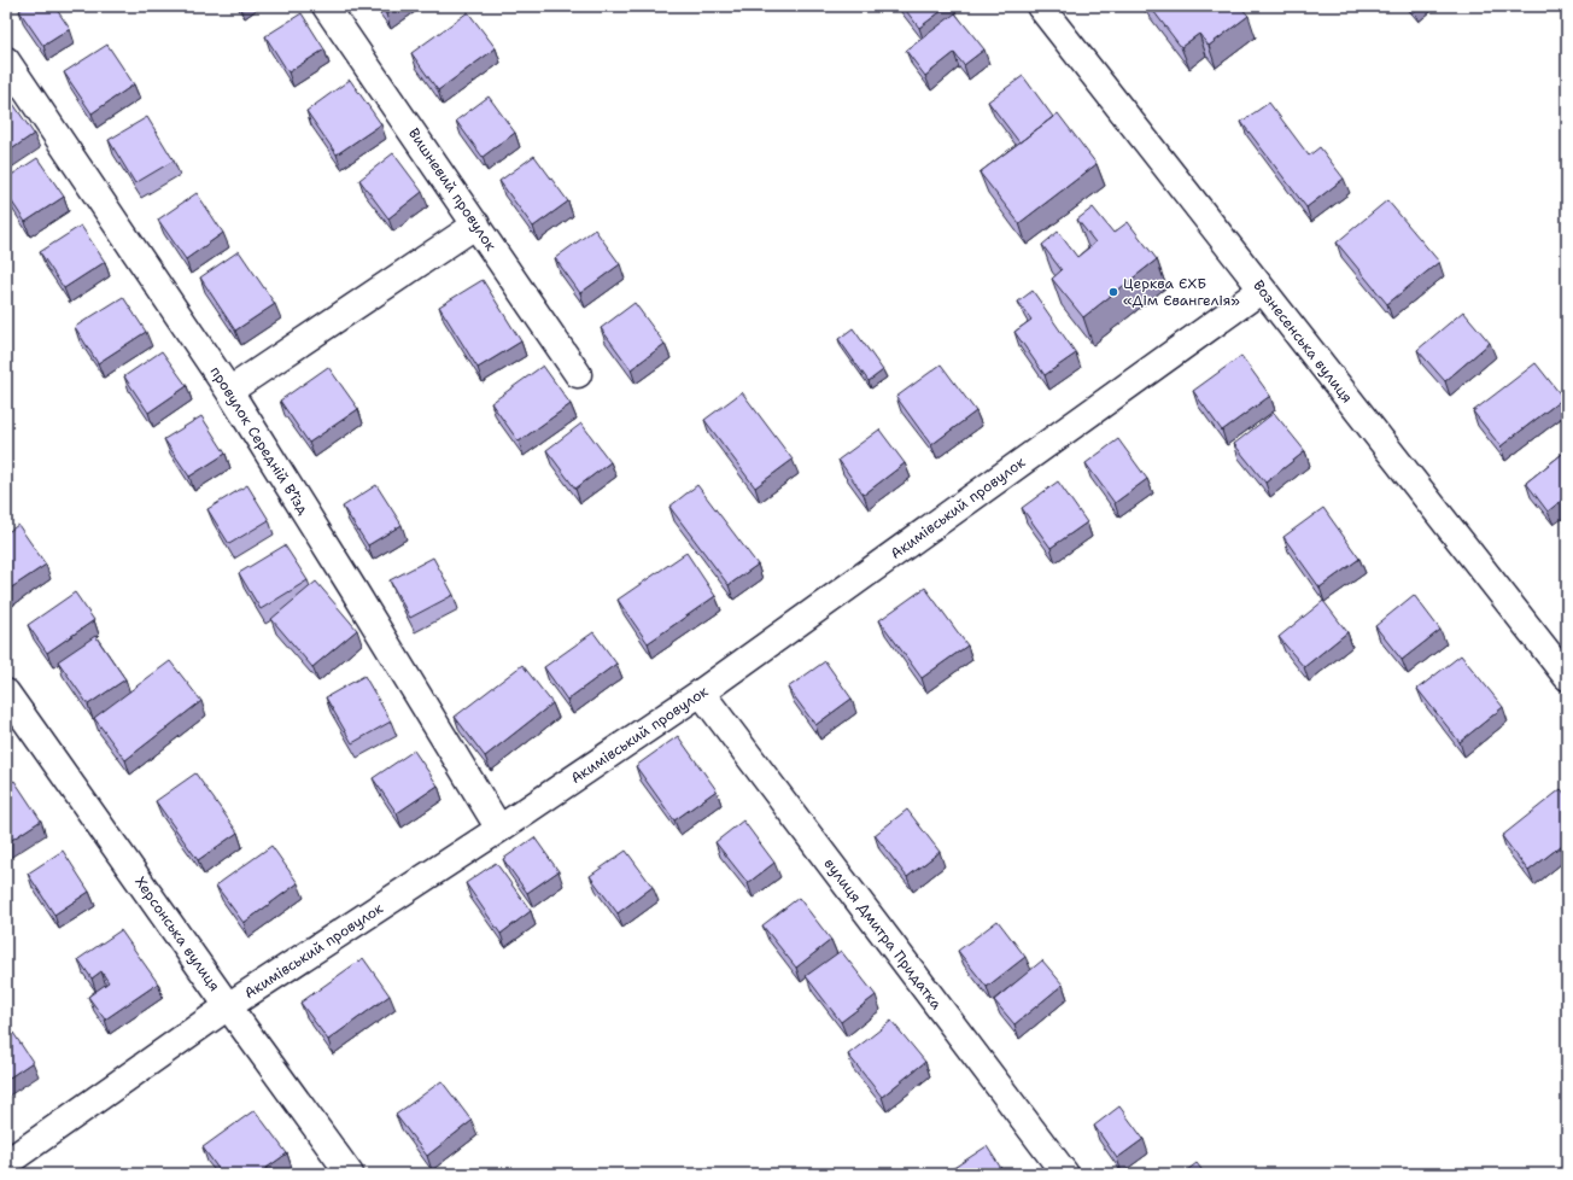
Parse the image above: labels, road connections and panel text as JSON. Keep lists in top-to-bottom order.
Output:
{
  "streets": {
    "street": [
      "Вишневий провулок",
      "Вознесенська вулиця",
      "провулок Середній Вʼїзд",
      "Акимівський провулок",
      "Херсонська вулиця",
      "вулиця Дмитра Придатка"
    ]
  },
  "crossings": [
    ["Вознесенська вулиця", "Акимівський провулок"],
    ["провулок Середній Вʼїзд", "Акимівський провулок"],
    ["Акимівський провулок", "Херсонська вулиця"],
    ["Акимівський провулок", "вулиця Дмитра Придатка"]
  ],
  "places": ["Церква ЄХБ «Дім Євангелія»"]
}
